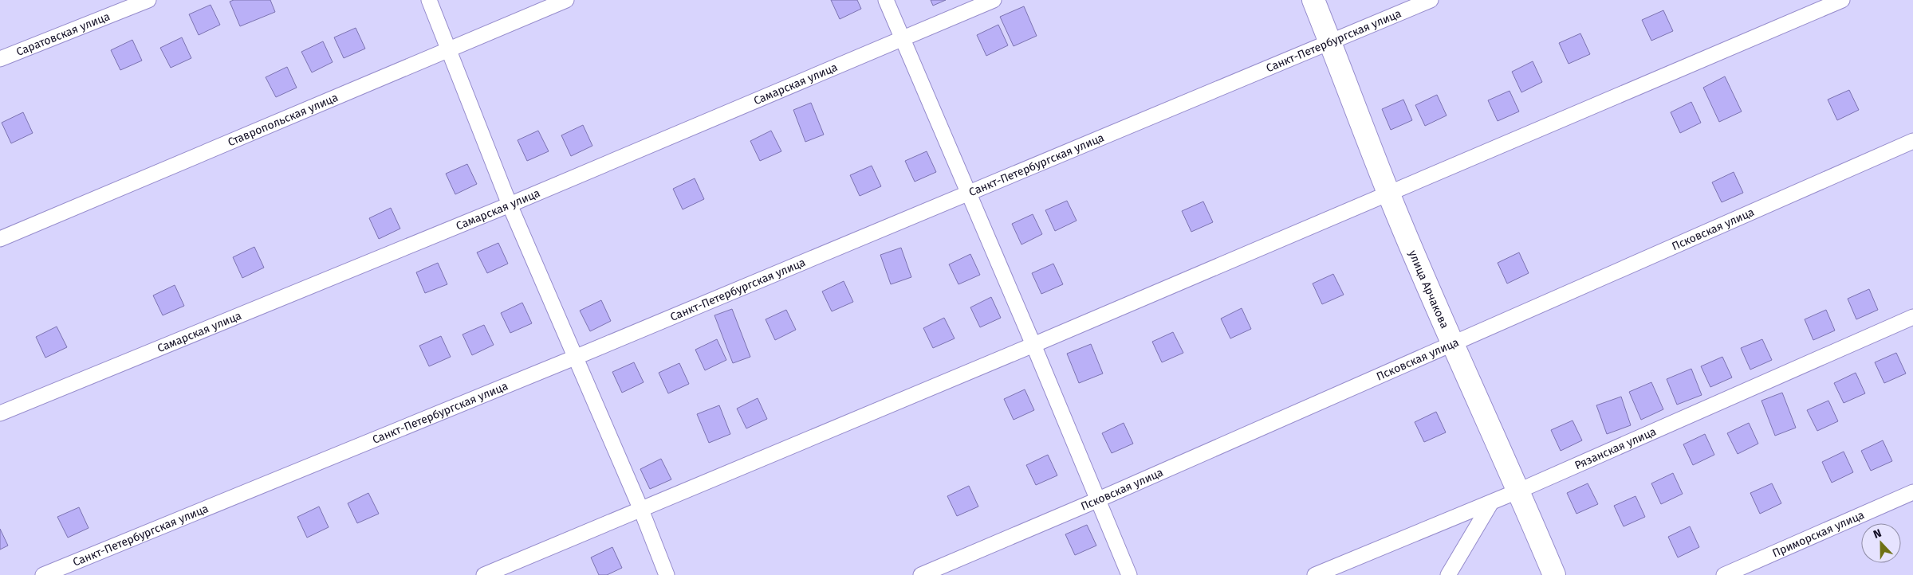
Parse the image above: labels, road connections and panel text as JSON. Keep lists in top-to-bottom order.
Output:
{
  "streets": {
    "street": [
      "Саратовская улица",
      "Санкт-Петербургская улица",
      "Самарская улица",
      "Ставропольская улица",
      "Псковская улица",
      "улица Арчакова",
      "Рязанская улица",
      "Приморская улица"
    ]
  },
  "crossings": [
    ["Санкт-Петербургская улица", "улица Арчакова"],
    ["Псковская улица", "улица Арчакова"],
    ["улица Арчакова", "Рязанская улица"]
  ],
  "north": "top"
}
